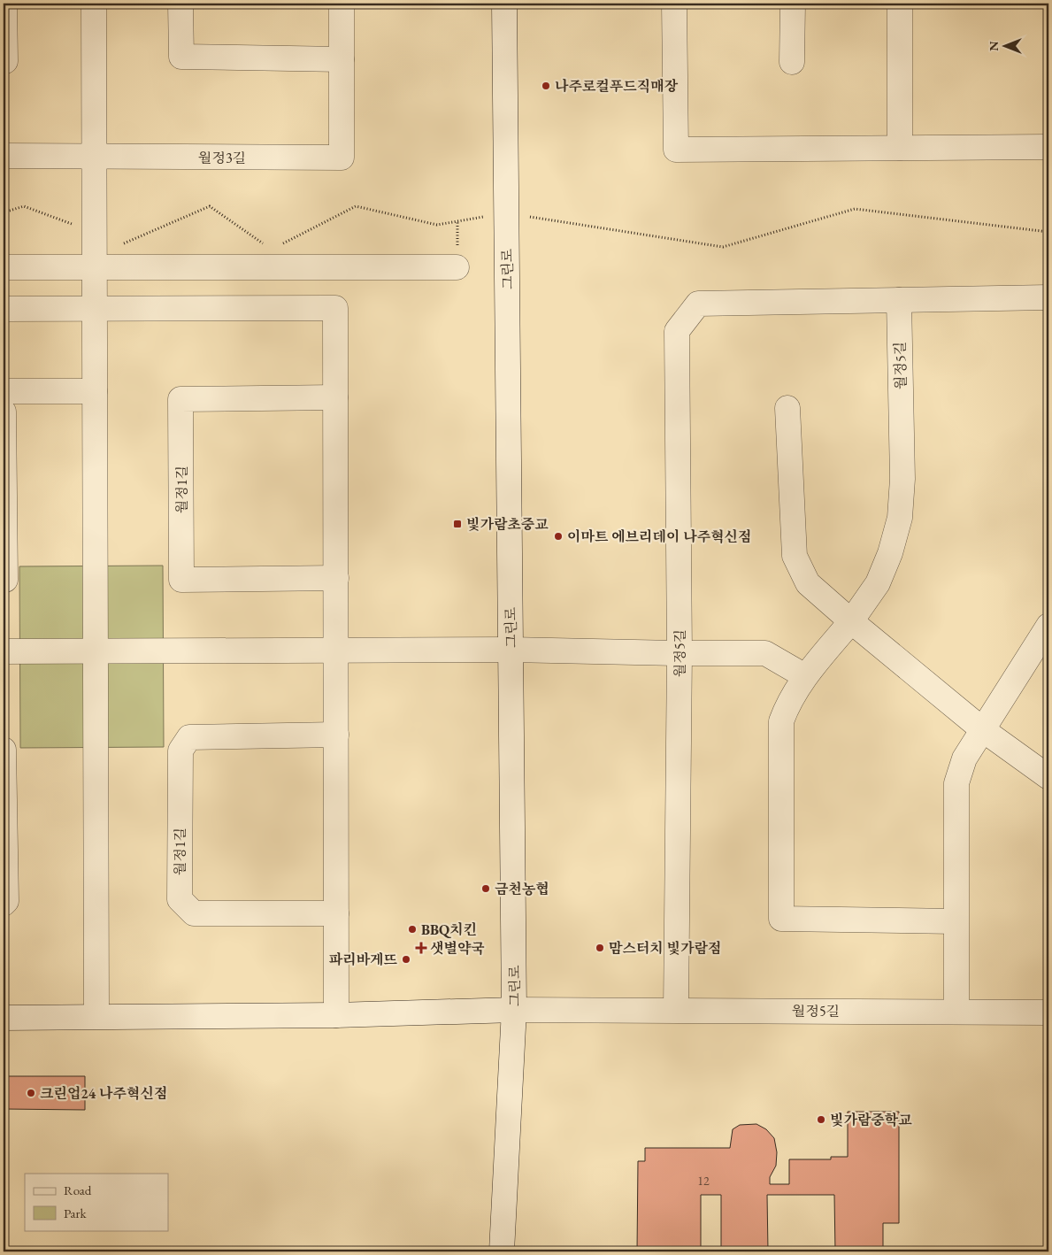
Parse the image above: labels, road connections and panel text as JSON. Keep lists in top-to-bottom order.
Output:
{
  "streets": {
    "street": [
      "월정3길",
      "그린로",
      "월정5길",
      "월정1길"
    ]
  },
  "crossings": [
    ["그린로", "월정5길"]
  ],
  "places": {
    "other": [
      "나주로컬푸드직매장",
      "이마트 에브리데이 나주혁신점",
      "금천농협",
      "BBQ치킨",
      "맘스터치 빛가람점",
      "파리바게뜨",
      "크린업24 나주혁신점",
      "빛가람중학교"
    ],
    "transit": ["빛가람초중교"],
    "health": ["샛별약국"]
  },
  "house_numbers": ["12"],
  "legend": ["Road", "Park"],
  "north": "left"
}
